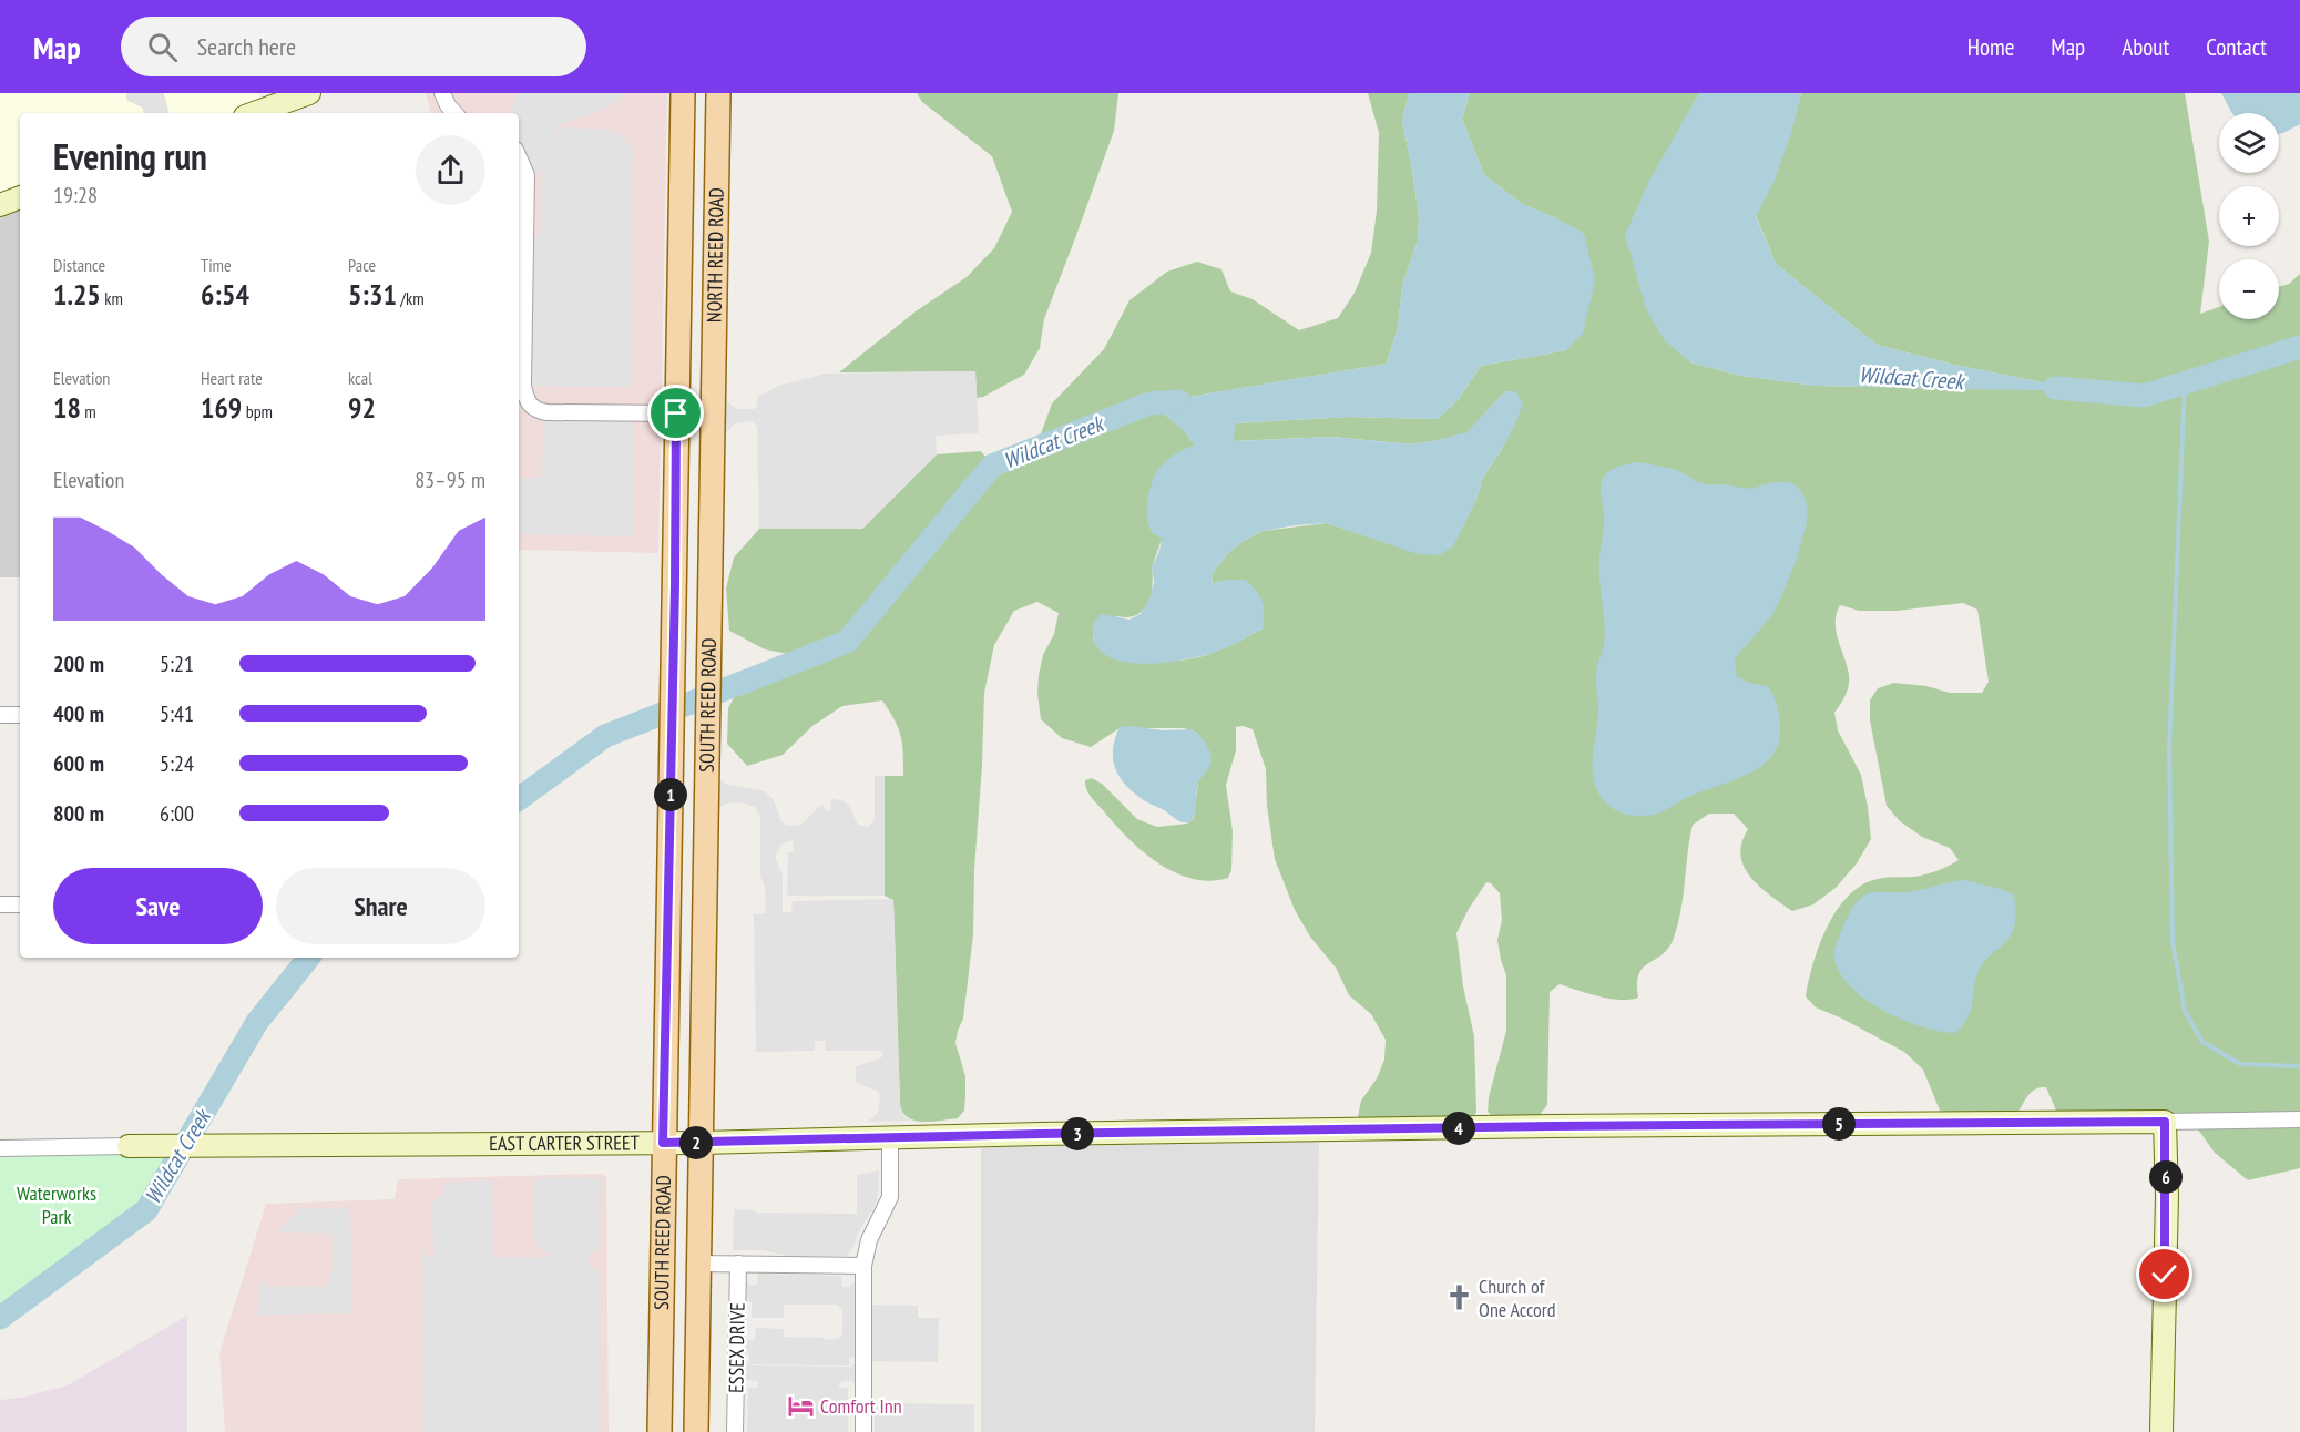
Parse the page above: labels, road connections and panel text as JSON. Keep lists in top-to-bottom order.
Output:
{
  "streets": {
    "main road": ["NORTH REED ROAD", "SOUTH REED ROAD"],
    "street": ["EAST CARTER STREET", "ESSEX DRIVE"]
  },
  "crossings": [
    ["NORTH REED ROAD", "SOUTH REED ROAD"],
    ["SOUTH REED ROAD", "EAST CARTER STREET"]
  ],
  "water": ["Wildcat Creek"],
  "parks": ["Waterworks Park"],
  "places": {
    "church": ["Church of One Accord"],
    "hotel": ["Comfort Inn"]
  },
  "page": {
    "header": "Map",
    "search": "Search here",
    "nav": [
      "Home",
      "Map",
      "About",
      "Contact"
    ],
    "map_buttons": ["+", "−"],
    "heading": ["Evening run", "19:28"],
    "stats": [
      ["Distance", "1.25 km"],
      ["Time", "6:54"],
      ["Pace", "5:31 /km"],
      ["Elevation", "18 m"],
      ["Heart rate", "169 bpm"],
      ["kcal", "92"]
    ],
    "chart": ["Elevation", "83–95 m"],
    "list": [
      {
        "name": "200 m",
        "note": "5:21"
      },
      {
        "name": "400 m",
        "note": "5:41"
      },
      {
        "name": "600 m",
        "note": "5:24"
      },
      {
        "name": "800 m",
        "note": "6:00"
      }
    ],
    "pins": [
      "1",
      "5",
      "4",
      "3",
      "2",
      "6"
    ],
    "buttons": ["Save", "Share"]
  }
}
